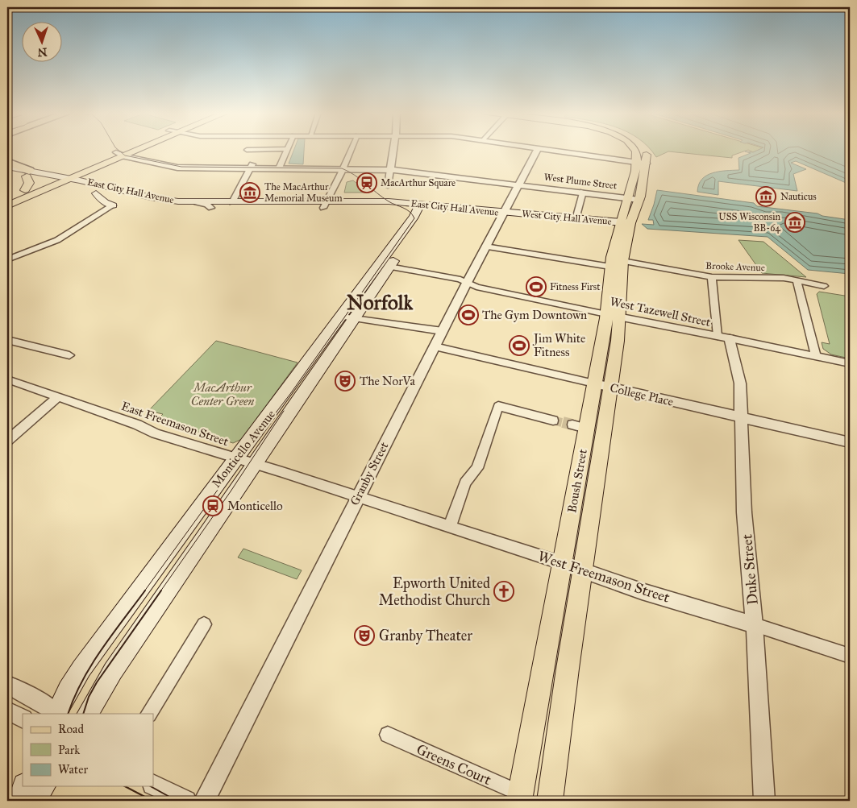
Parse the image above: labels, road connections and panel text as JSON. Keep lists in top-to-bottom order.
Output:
{
  "streets": {
    "main road": [
      "East City Hall Avenue",
      "West City Hall Avenue",
      "Monticello Avenue",
      "Boush Street"
    ],
    "street": [
      "West Plume Street",
      "Brooke Avenue",
      "West Tazewell Street",
      "College Place",
      "East Freemason Street",
      "Granby Street",
      "Duke Street",
      "West Freemason Street",
      "Greens Court"
    ]
  },
  "crossings": [
    ["West Plume Street", "Granby Street"],
    ["West Plume Street", "Boush Street"],
    ["East City Hall Avenue", "West City Hall Avenue"],
    ["East City Hall Avenue", "Monticello Avenue"],
    ["East City Hall Avenue", "Granby Street"],
    ["West City Hall Avenue", "Granby Street"],
    ["West City Hall Avenue", "Boush Street"],
    ["Brooke Avenue", "Boush Street"],
    ["Brooke Avenue", "Duke Street"],
    ["West Tazewell Street", "Monticello Avenue"],
    ["West Tazewell Street", "Granby Street"],
    ["West Tazewell Street", "Boush Street"],
    ["West Tazewell Street", "Duke Street"],
    ["College Place", "Granby Street"],
    ["College Place", "Boush Street"],
    ["College Place", "Duke Street"],
    ["East Freemason Street", "Monticello Avenue"],
    ["East Freemason Street", "Granby Street"],
    ["East Freemason Street", "West Freemason Street"],
    ["Granby Street", "West Freemason Street"],
    ["Boush Street", "West Freemason Street"],
    ["Boush Street", "Greens Court"],
    ["Duke Street", "West Freemason Street"]
  ],
  "districts": ["Norfolk"],
  "parks": ["MacArthur Center Green"],
  "places": {
    "station": ["MacArthur Square", "Monticello"],
    "museum": ["The MacArthur Memorial Museum", "Nauticus", "USS Wisconsin BB-64"],
    "sports": ["Fitness First", "The Gym Downtown", "Jim White Fitness"],
    "theatre": ["The NorVa", "Granby Theater"],
    "church": ["Epworth United Methodist Church"]
  },
  "legend": ["Road", "Park", "Water"],
  "north": "bottom"
}
